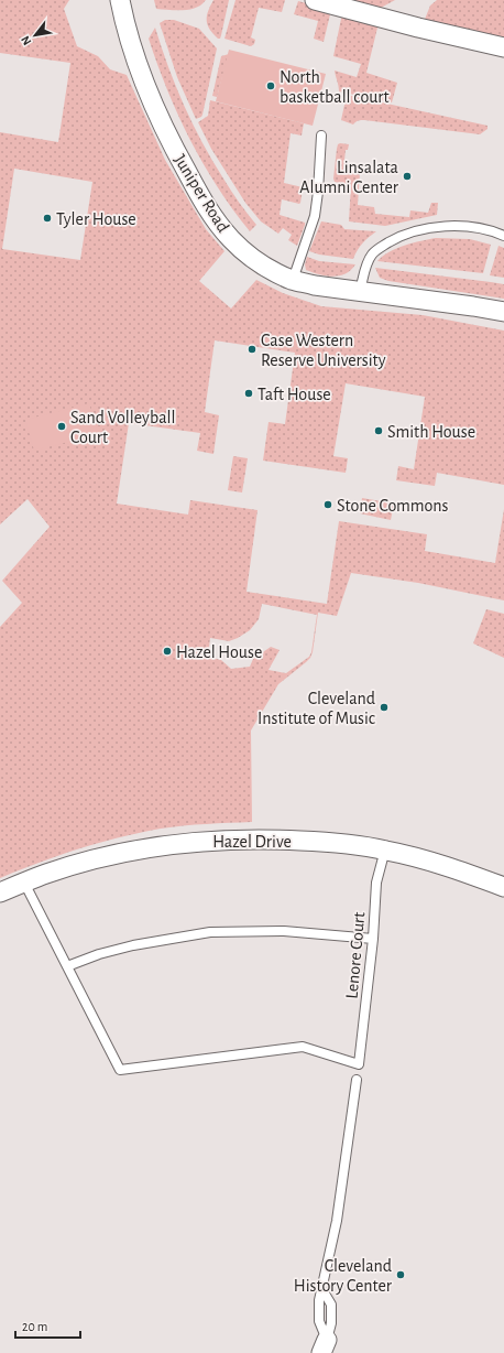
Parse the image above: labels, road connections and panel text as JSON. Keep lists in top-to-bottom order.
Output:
{
  "streets": {
    "street": ["Juniper Road", "Hazel Drive"],
    "lane": ["Lenore Court"]
  },
  "crossings": [
    ["Hazel Drive", "Lenore Court"]
  ],
  "places": [
    "North basketball court",
    "Linsalata Alumni Center",
    "Tyler House",
    "Case Western Reserve University",
    "Taft House",
    "Sand Volleyball Court",
    "Smith House",
    "Stone Commons",
    "Hazel House",
    "Cleveland Institute of Music",
    "Cleveland History Center"
  ],
  "scale_bar": "20 m",
  "north": "bottom left"
}
